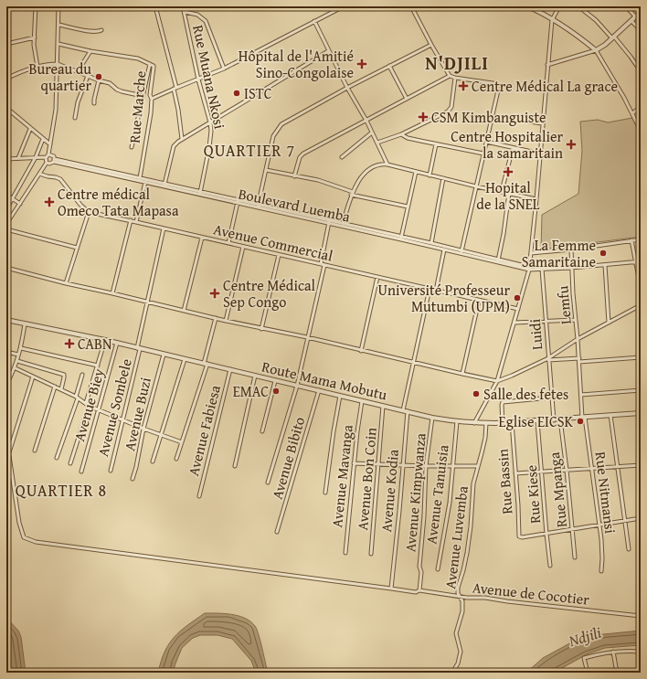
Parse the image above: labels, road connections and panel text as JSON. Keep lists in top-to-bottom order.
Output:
{
  "streets": {
    "street": [
      "Rue Muana Nkosi",
      "Rue Marche",
      "Boulevard Luemba",
      "Avenue Commercial",
      "Lemfu",
      "Luidi",
      "Route Mama Mobutu",
      "Avenue Biey",
      "Avenue Sombele",
      "Avenue Buzi",
      "Avenue Fabiesa",
      "Avenue Bibito",
      "Avenue Mavanga",
      "Avenue Bon Coin",
      "Rue Bassin",
      "Rue Mpanga",
      "Avenue Kodia",
      "Avenue Kimpwanza",
      "Rue Nitmansi",
      "Avenue Tanuisia",
      "Rue Kiese",
      "Avenue Luvemba",
      "Avenue de Cocotier"
    ]
  },
  "crossings": [
    ["Rue Muana Nkosi", "Boulevard Luemba"],
    ["Rue Marche", "Boulevard Luemba"],
    ["Boulevard Luemba", "Lemfu"],
    ["Boulevard Luemba", "Luidi"],
    ["Avenue Commercial", "Avenue Sombele"],
    ["Lemfu", "Rue Nitmansi"],
    ["Luidi", "Route Mama Mobutu"],
    ["Route Mama Mobutu", "Avenue Biey"],
    ["Route Mama Mobutu", "Avenue Sombele"],
    ["Route Mama Mobutu", "Avenue Buzi"],
    ["Route Mama Mobutu", "Avenue Fabiesa"],
    ["Route Mama Mobutu", "Avenue Bibito"],
    ["Route Mama Mobutu", "Avenue Mavanga"],
    ["Route Mama Mobutu", "Avenue Bon Coin"],
    ["Route Mama Mobutu", "Rue Bassin"],
    ["Route Mama Mobutu", "Rue Mpanga"],
    ["Route Mama Mobutu", "Avenue Kodia"],
    ["Route Mama Mobutu", "Avenue Kimpwanza"],
    ["Route Mama Mobutu", "Rue Nitmansi"],
    ["Route Mama Mobutu", "Avenue Tanuisia"],
    ["Route Mama Mobutu", "Rue Kiese"],
    ["Route Mama Mobutu", "Avenue Luvemba"],
    ["Rue Bassin", "Rue Kiese"],
    ["Avenue Kodia", "Avenue de Cocotier"],
    ["Avenue Kimpwanza", "Avenue de Cocotier"],
    ["Avenue Luvemba", "Avenue de Cocotier"]
  ],
  "districts": ["N'DJILI", "QUARTIER 7", "QUARTIER 8"],
  "water": ["Ndjili"],
  "places": {
    "health": [
      "Hôpital de l'Amitié Sino-Congolaise",
      "Centre Médical La grace",
      "CSM Kimbanguiste",
      "Centre Hospitalier la samaritain",
      "Hopital de la SNEL",
      "Centre médical Omeco Tata Mapasa",
      "Centre Médical Sep Congo",
      "CABN"
    ],
    "other": [
      "Bureau du quartier",
      "ISTC",
      "La Femme Samaritaine",
      "Université Professeur Mutumbi (UPM)",
      "EMAC",
      "Salle des fetes",
      "Eglise EICSK"
    ]
  }
}
